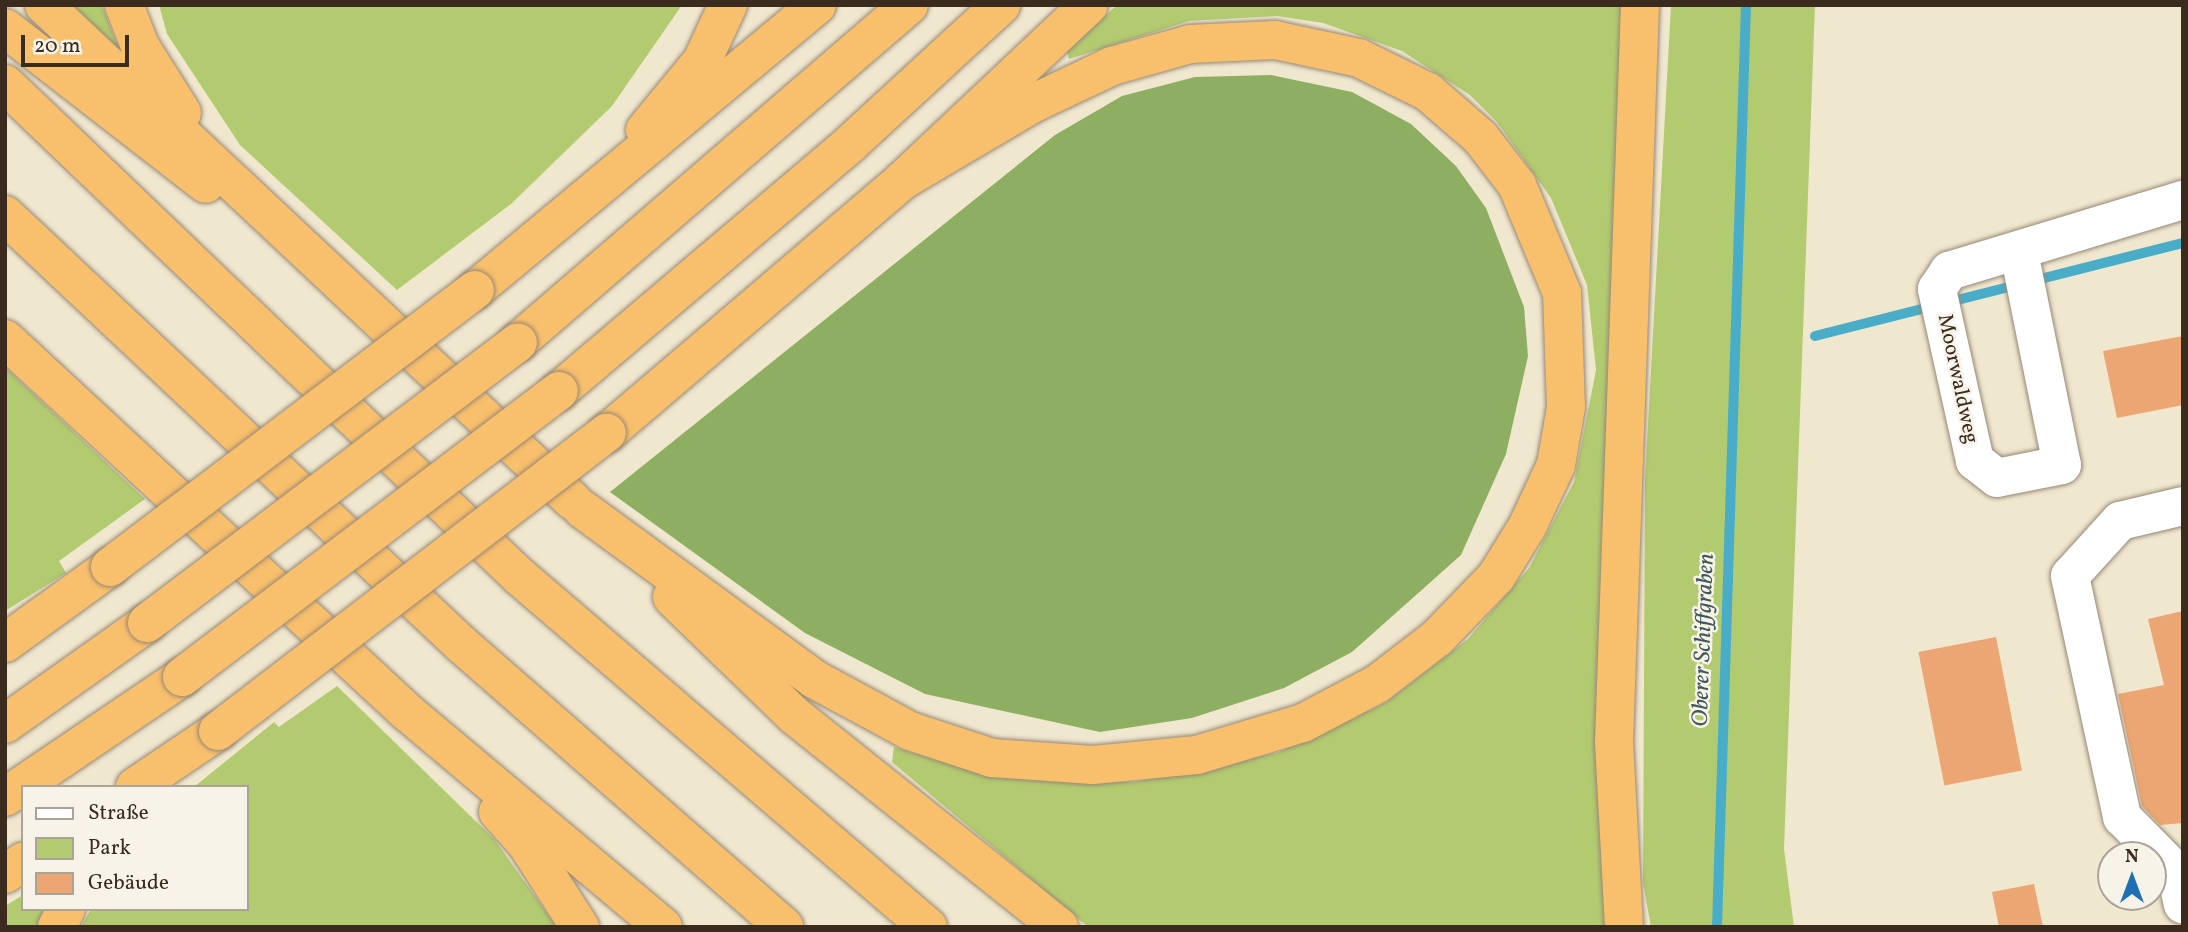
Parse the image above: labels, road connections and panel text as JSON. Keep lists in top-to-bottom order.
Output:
{
  "streets": {
    "lane": ["Moorwaldweg"]
  },
  "water": ["Oberer Schiffgraben"],
  "legend": ["Straße", "Park", "Gebäude"],
  "scale_bar": "20 m",
  "north": "top"
}
